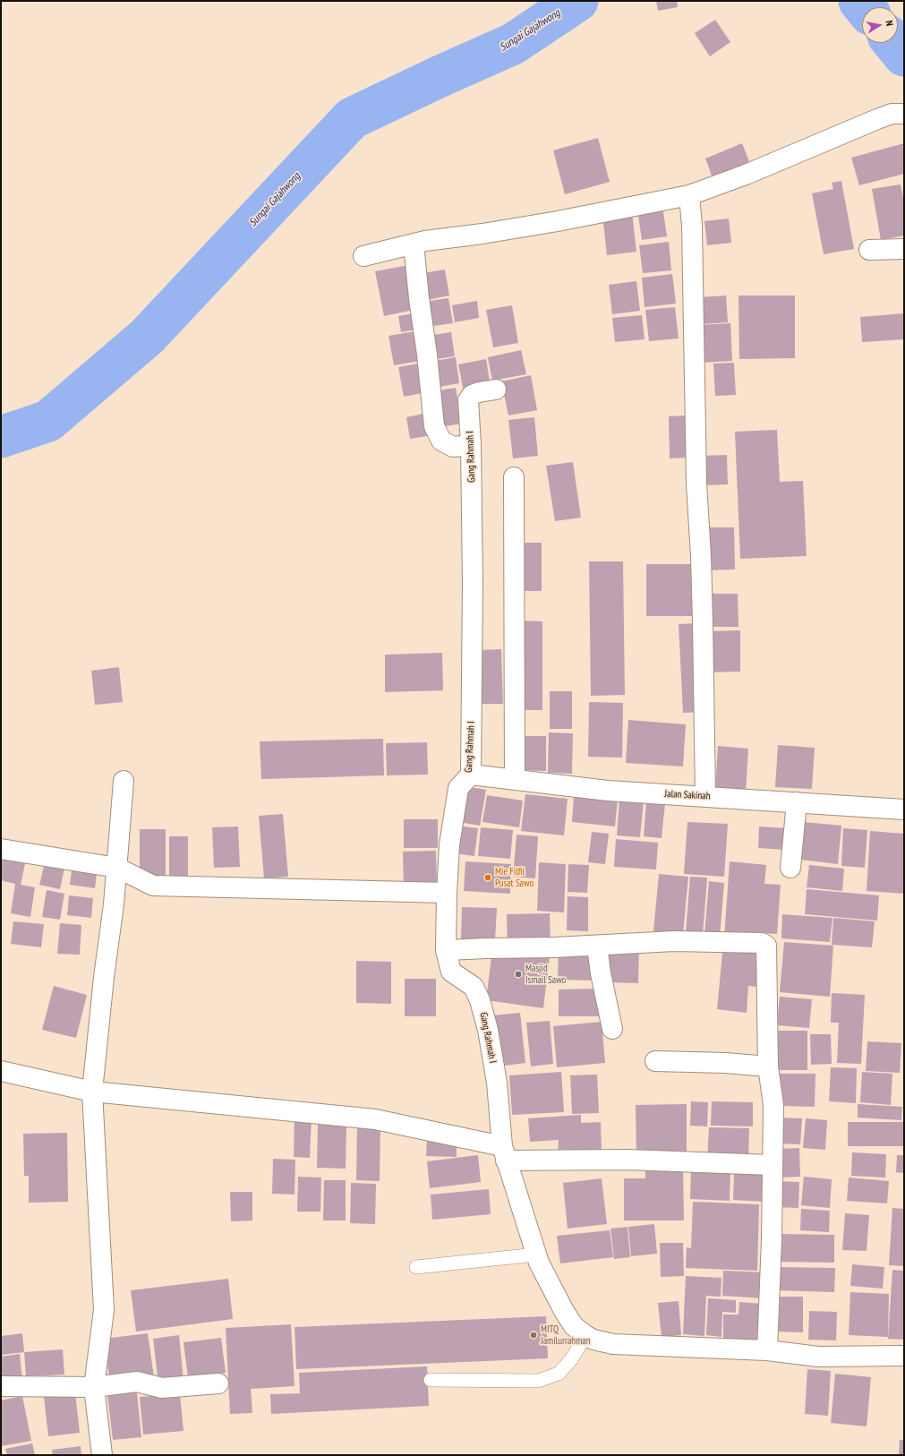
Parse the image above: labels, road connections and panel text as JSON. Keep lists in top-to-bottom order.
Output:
{
  "streets": {
    "street": ["Gang Rahmah I", "Jalan Sakinah"]
  },
  "crossings": [
    ["Gang Rahmah I", "Jalan Sakinah"]
  ],
  "water": ["Sungai Gajahwong"],
  "places": ["Mie Filfil Pusat Sawo", "Masjid Ismail Sawo", "MITQ Jamilurrahman"],
  "north": "right"
}
